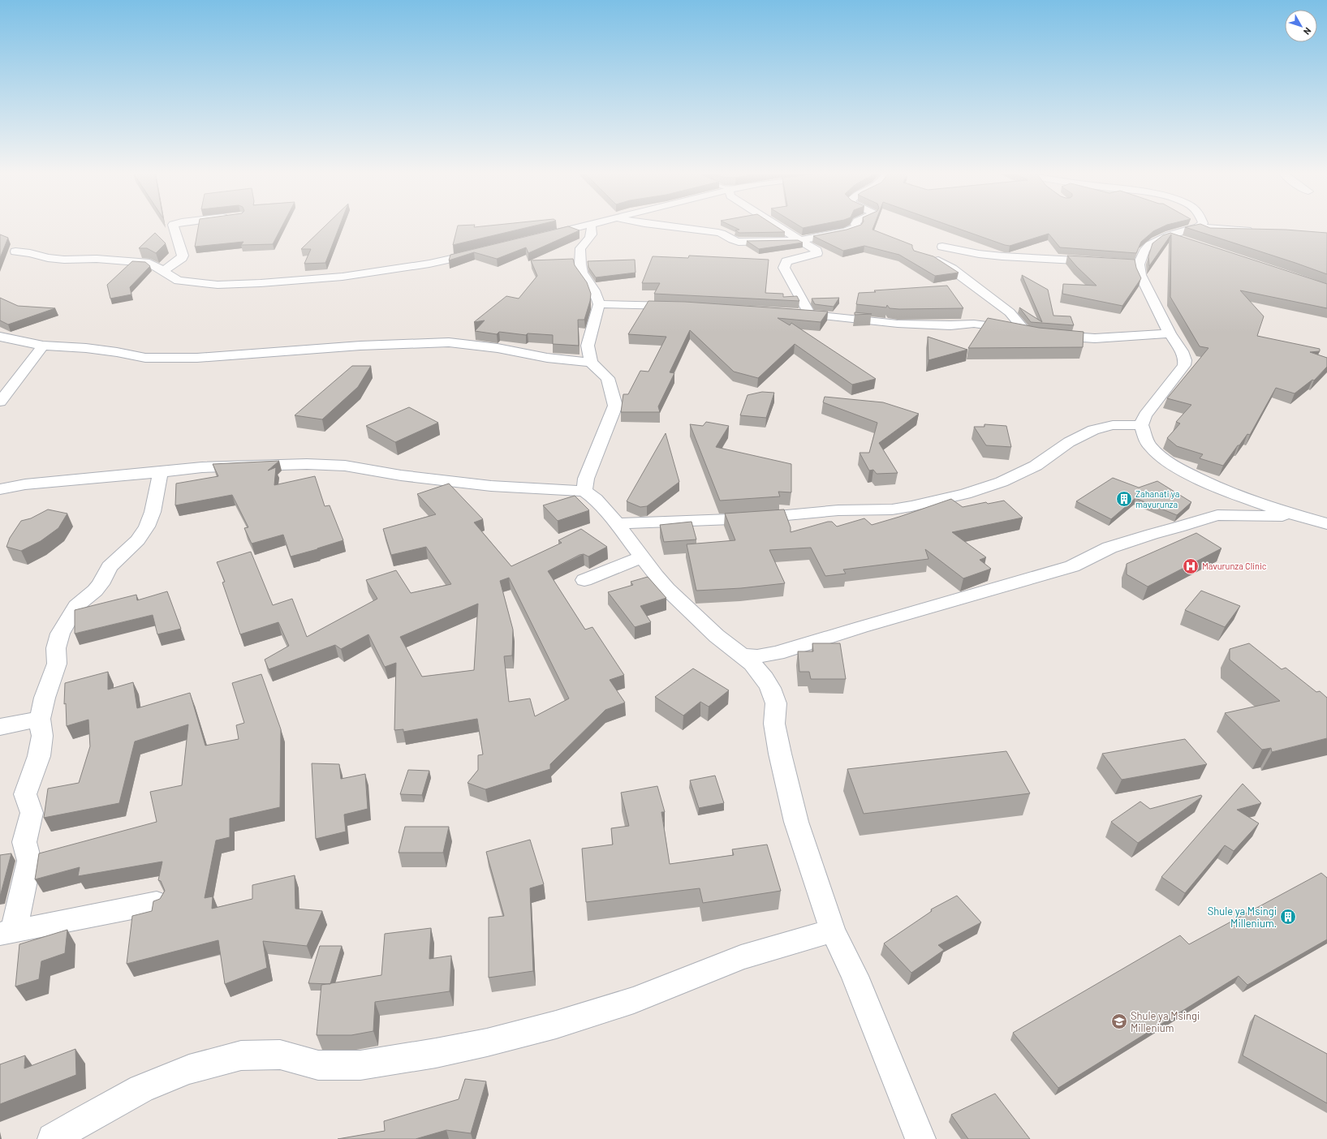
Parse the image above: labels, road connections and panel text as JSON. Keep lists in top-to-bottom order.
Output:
{
  "places": {
    "building": ["Zahanati ya mavurunza", "Shule ya Msingi Millenium."],
    "hospital": ["Mavurunza Clinic"],
    "school or university": ["Shule ya Msingi Millenium"]
  },
  "north": "bottom right"
}
